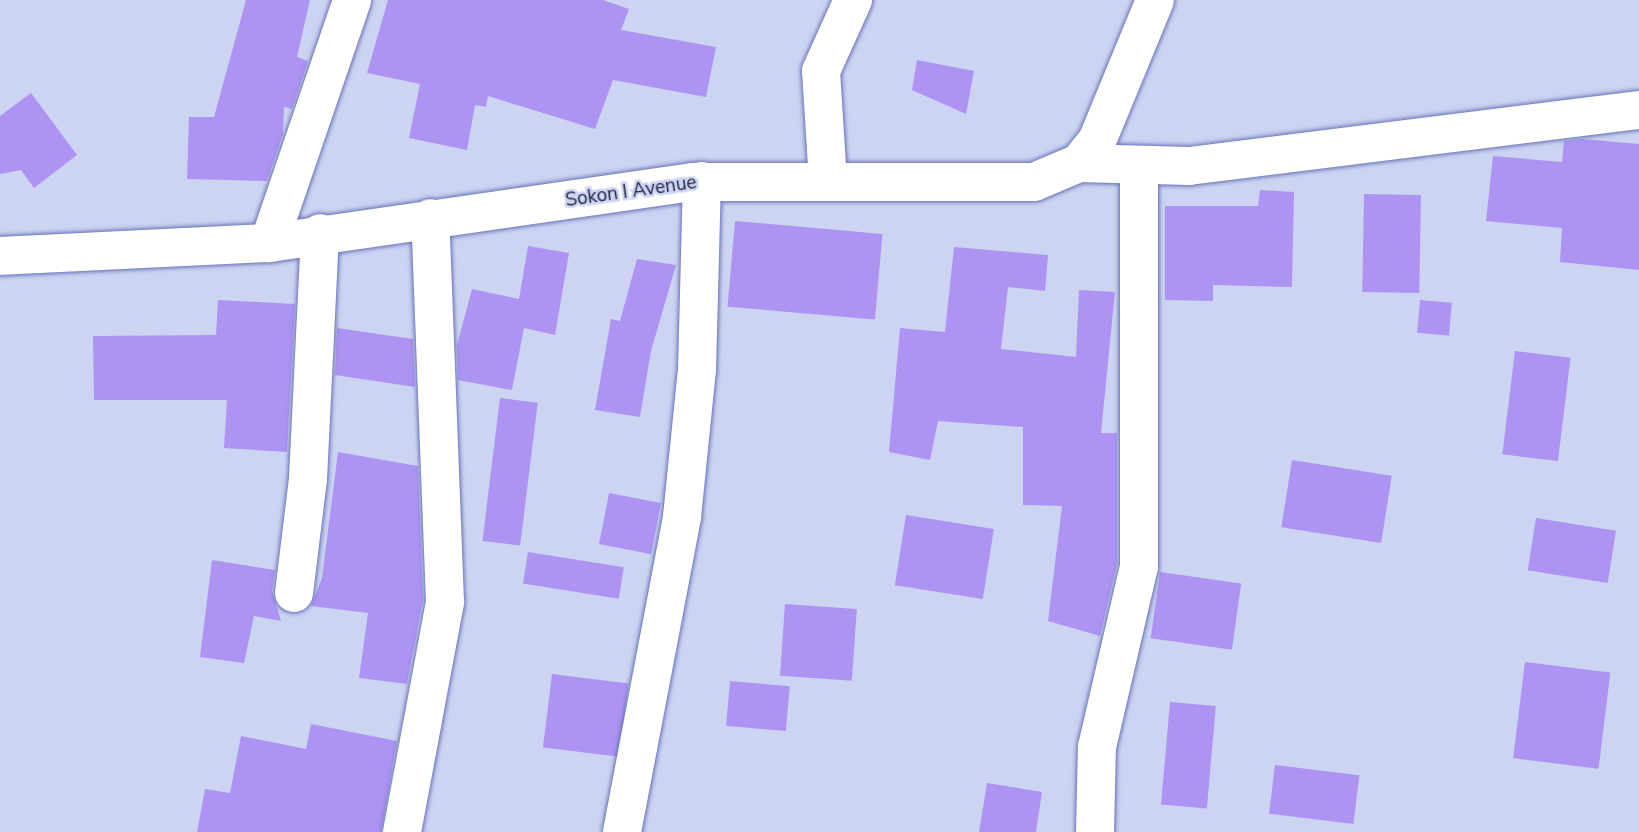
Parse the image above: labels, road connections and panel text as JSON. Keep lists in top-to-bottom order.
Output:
{
  "streets": {
    "street": ["Sokon I Avenue"]
  }
}
